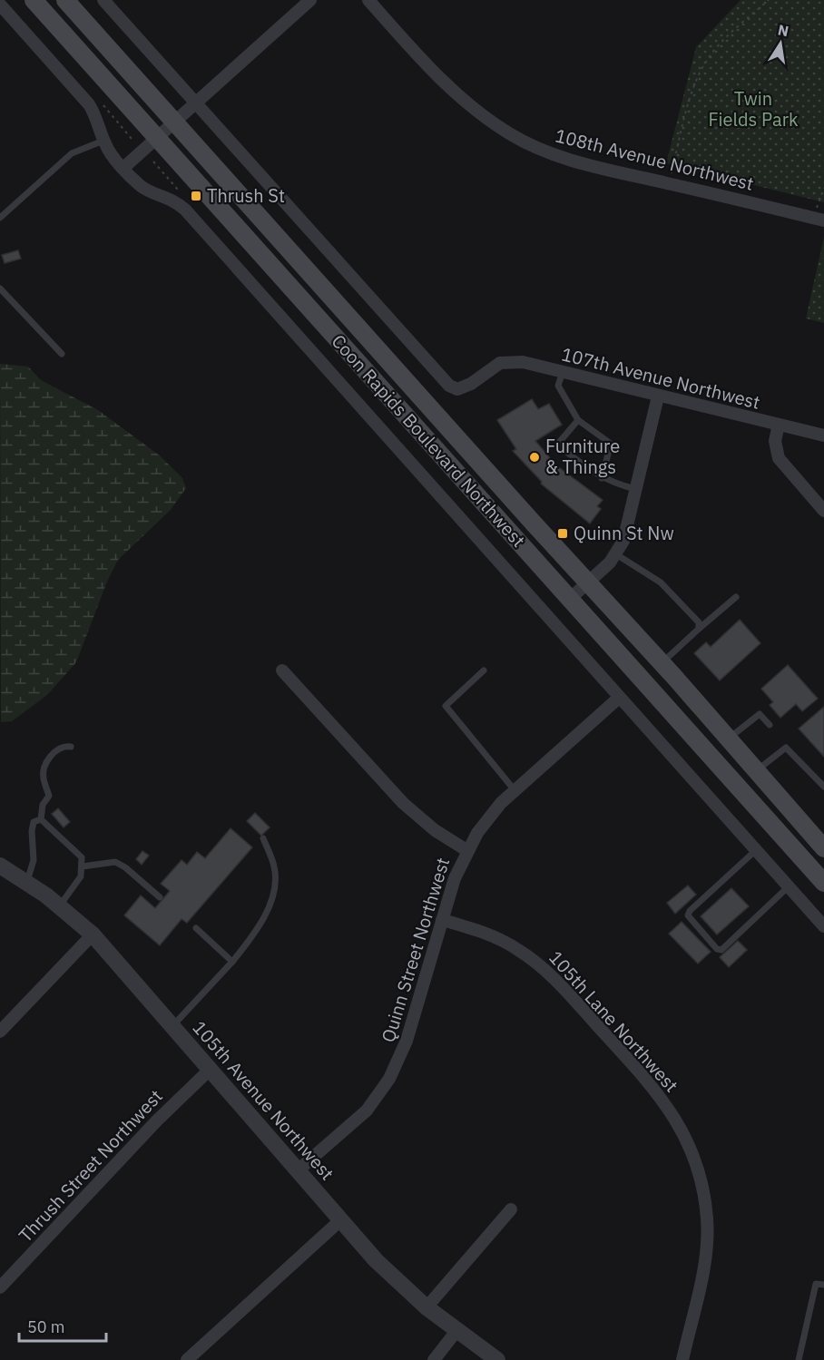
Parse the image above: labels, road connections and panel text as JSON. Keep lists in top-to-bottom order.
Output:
{
  "streets": {
    "main road": ["Coon Rapids Boulevard Northwest"],
    "street": [
      "108th Avenue Northwest",
      "107th Avenue Northwest",
      "Quinn Street Northwest",
      "105th Lane Northwest",
      "105th Avenue Northwest",
      "Thrush Street Northwest"
    ]
  },
  "crossings": [
    ["Quinn Street Northwest", "105th Lane Northwest"],
    ["Quinn Street Northwest", "105th Avenue Northwest"],
    ["105th Avenue Northwest", "Thrush Street Northwest"]
  ],
  "parks": ["Twin Fields Park"],
  "places": {
    "transit": ["Thrush St", "Quinn St Nw"],
    "other": ["Furniture & Things"]
  },
  "scale_bar": "50 m",
  "north": "top"
}
